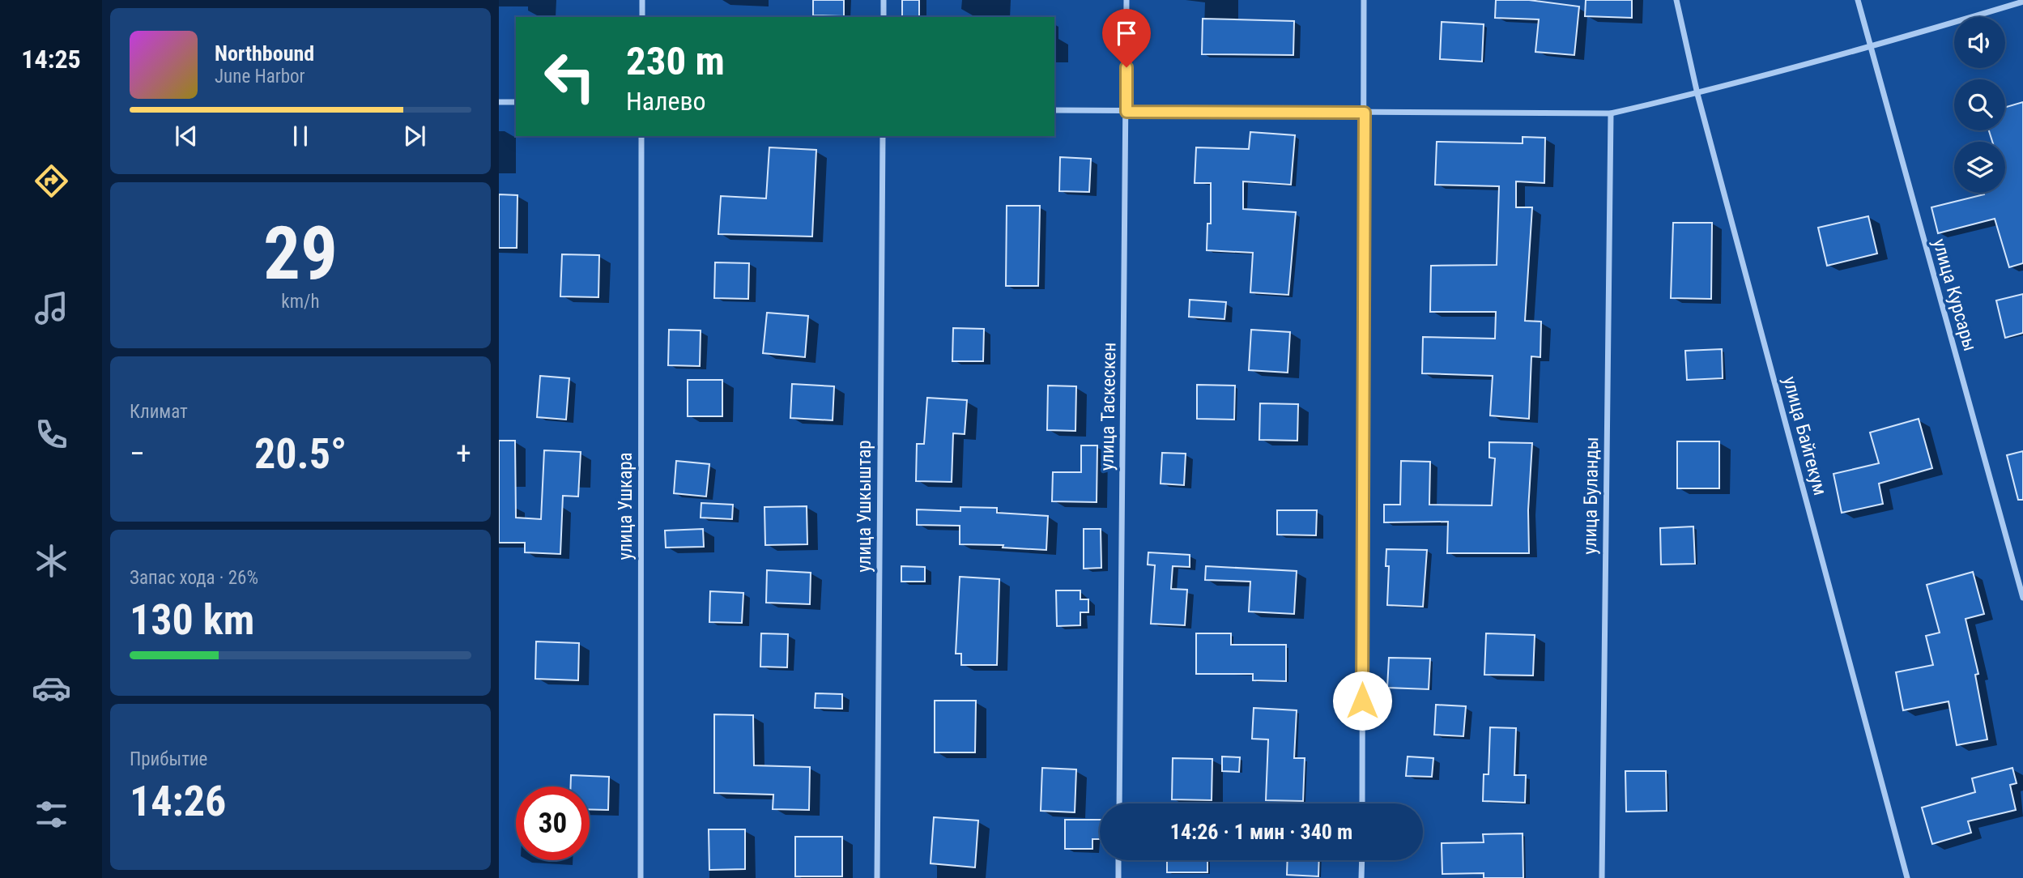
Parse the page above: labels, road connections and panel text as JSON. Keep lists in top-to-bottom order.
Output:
{
  "streets": {
    "street": [
      "улица Курсары",
      "улица Таскескен",
      "улица Байгекум",
      "улица Буланды",
      "улица Ушкара",
      "улица Ушкыштар"
    ]
  },
  "page": {
    "tabs": "14:25",
    "turn": ["230 m", "Налево"],
    "song": ["Northbound", "June Harbor"],
    "tile": [
      ["29", "km/h"],
      "Климат",
      ["Запас хода · 26%", "130 km"],
      ["Прибытие", "14:26"]
    ],
    "heat": ["−", "20.5°", "+"],
    "limit": "30",
    "trip": "14:26 · 1 мин · 340 m"
  }
}
